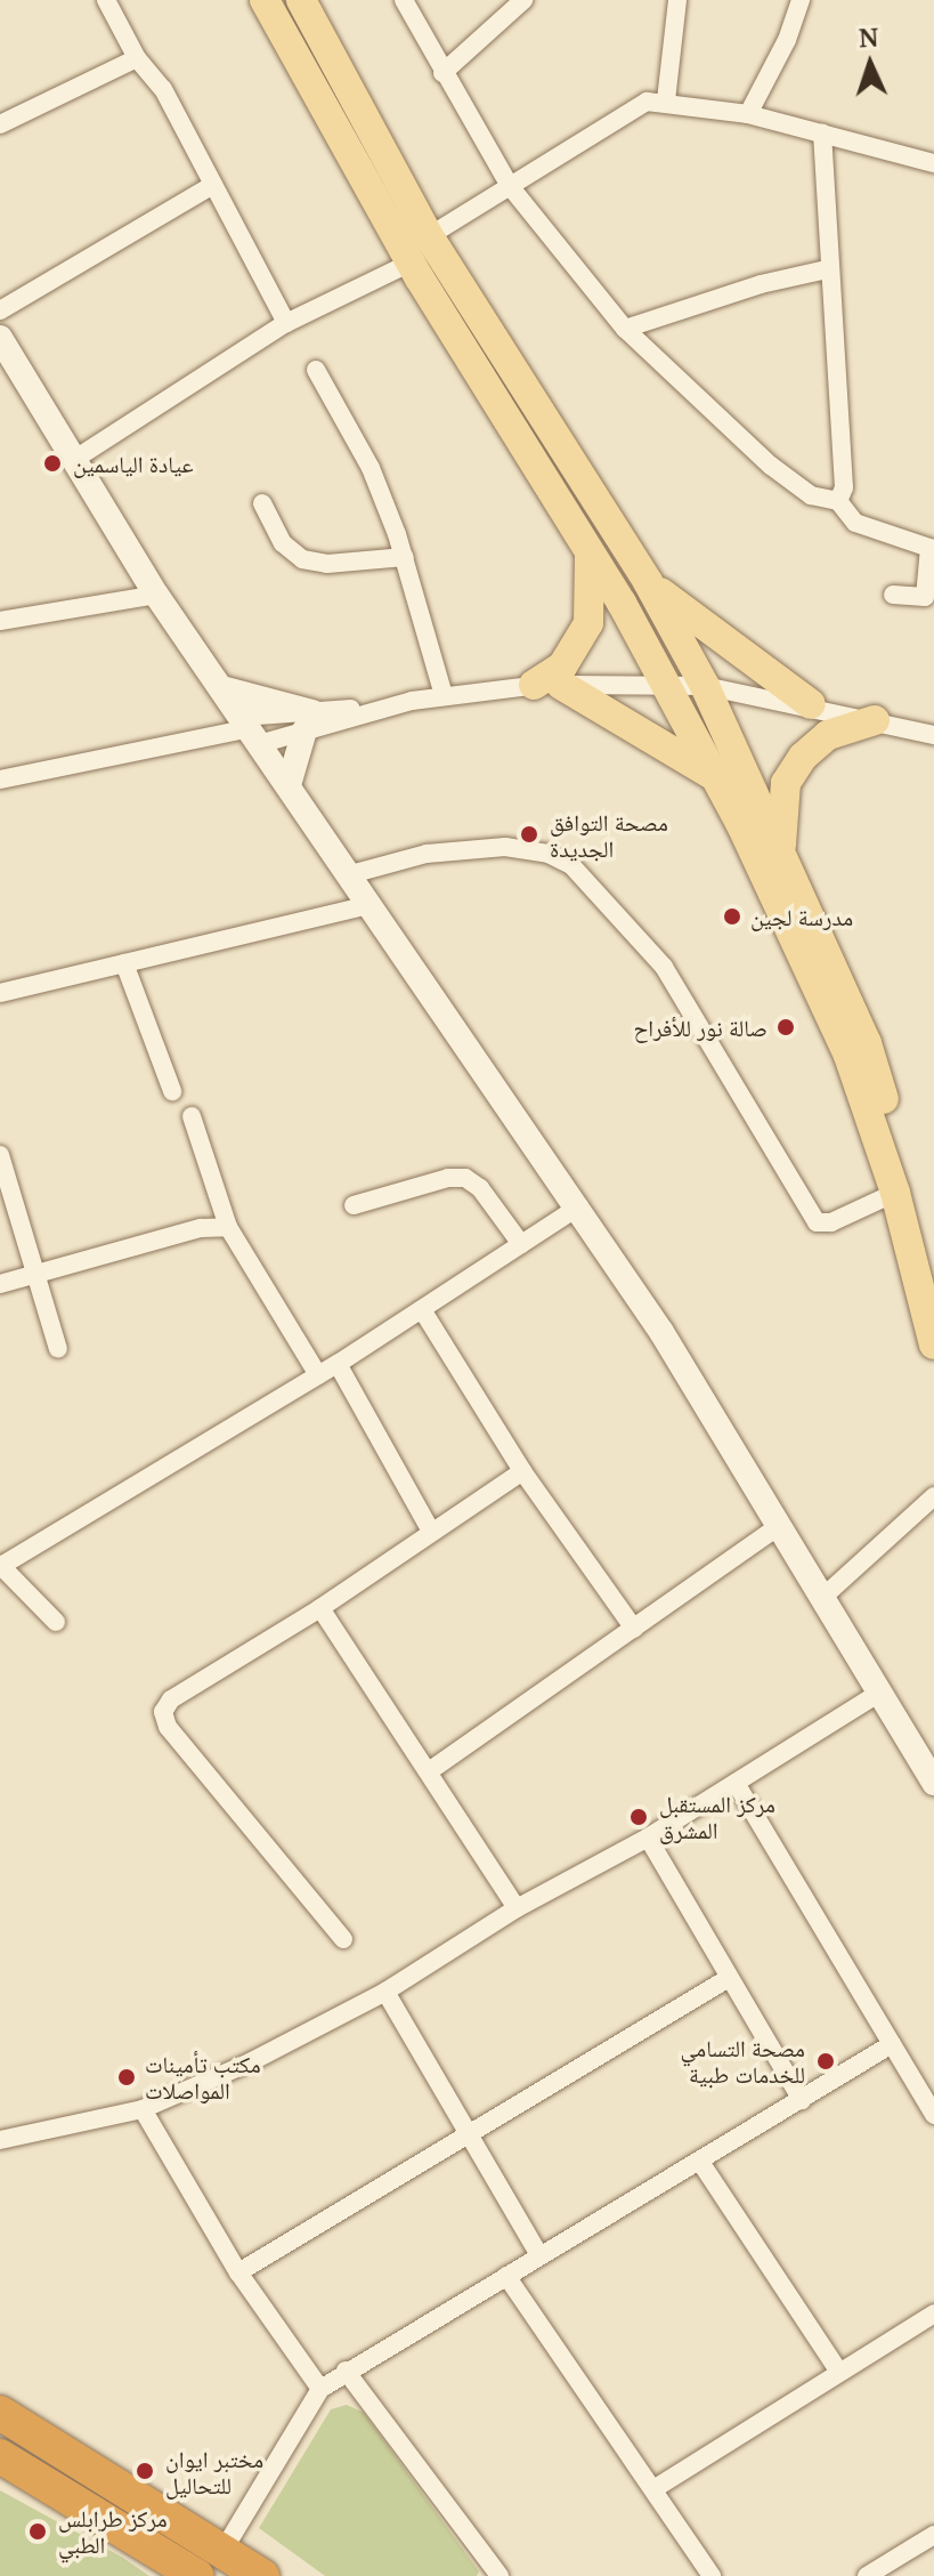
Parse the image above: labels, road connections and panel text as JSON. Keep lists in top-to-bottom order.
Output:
{
  "places": [
    "عيادة الياسمين",
    "مصحة التوافق الجديدة",
    "مدرسة لجين",
    "صالة نور للأفراح",
    "مركز المستقبل المشرق",
    "مصحة التسامي للخدمات طبية",
    "مكتب تأمينات المواصلات",
    "مختبر ايوان للتحاليل",
    "مركز طرابلس الطبي"
  ],
  "north": "top"
}
